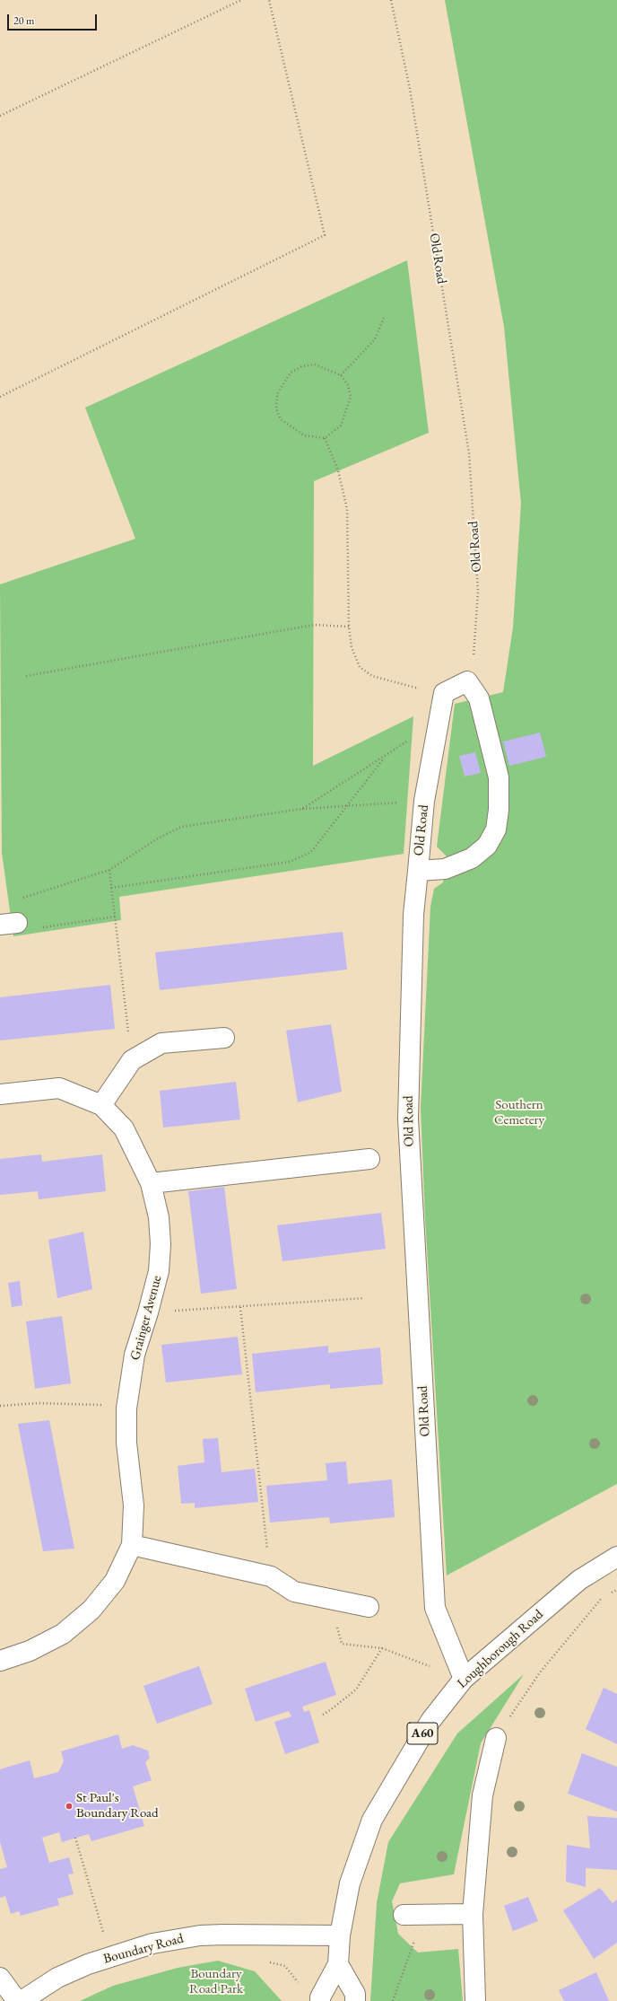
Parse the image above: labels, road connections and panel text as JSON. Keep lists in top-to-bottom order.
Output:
{
  "streets": {
    "street": [
      "Old Road",
      "Grainger Avenue",
      "Loughborough Road",
      "A60",
      "Boundary Road"
    ]
  },
  "crossings": [
    ["Old Road", "Loughborough Road"],
    ["Loughborough Road", "Boundary Road"]
  ],
  "parks": ["Southern Cemetery", "Boundary Road Park"],
  "places": ["St Paul's Boundary Road"],
  "scale_bar": "20 m"
}
